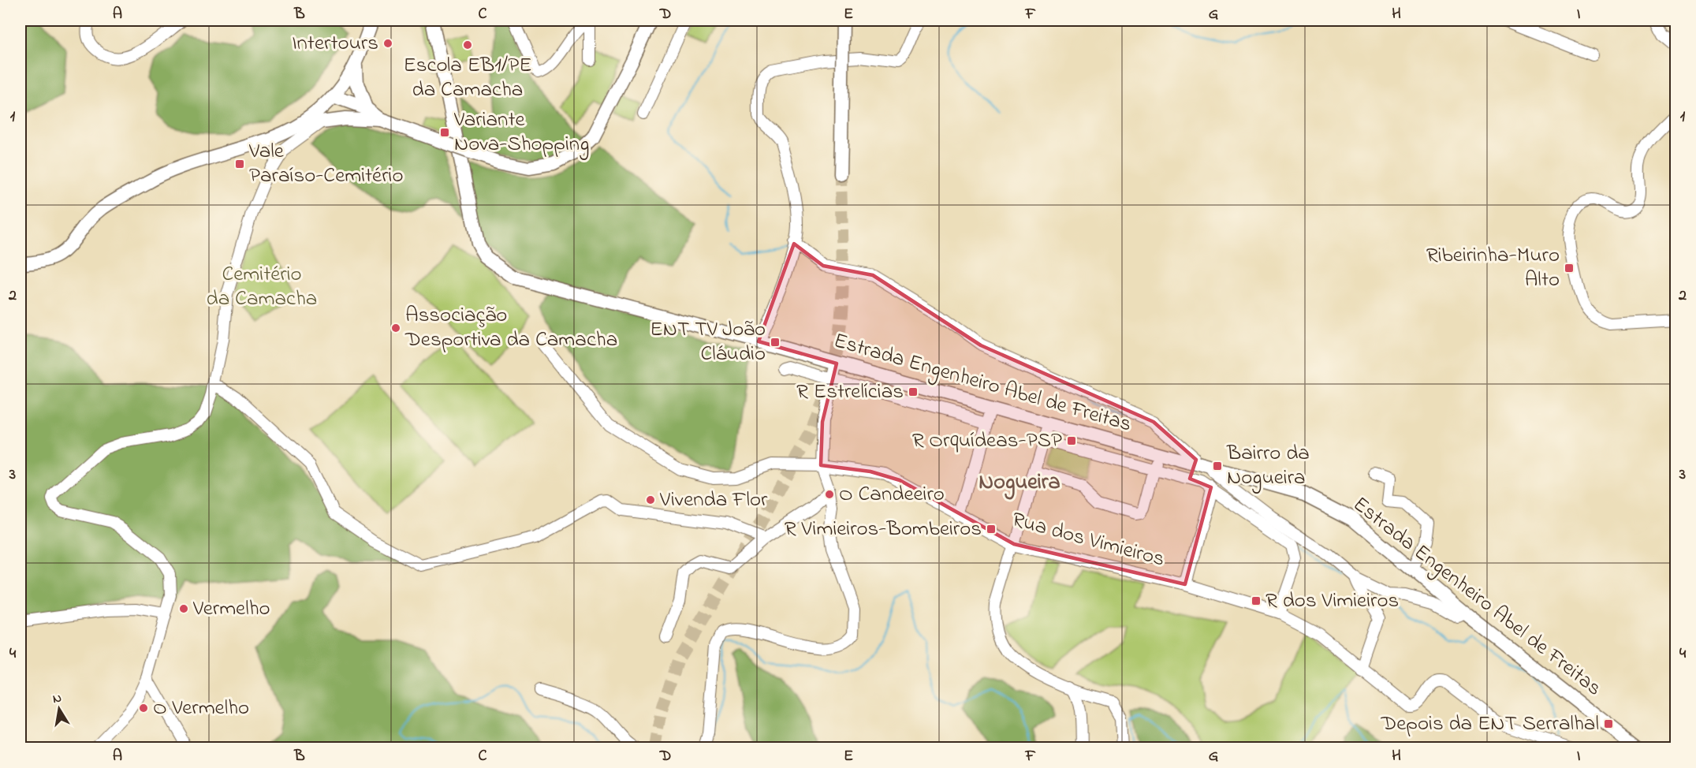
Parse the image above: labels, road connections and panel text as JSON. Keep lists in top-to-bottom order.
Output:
{
  "streets": {
    "main road": ["Estrada Engenheiro Abel de Freitas"],
    "street": ["Rua dos Vimieiros"]
  },
  "districts": ["Nogueira"],
  "parks": ["Cemitério da Camacha"],
  "places": {
    "other": [
      "Intertours",
      "Escola EB1/PE da Camacha",
      "Associação Desportiva da Camacha",
      "O Candeeiro",
      "Vivenda Flor",
      "Vermelho",
      "O Vermelho"
    ],
    "transit": [
      "Variante Nova-Shopping",
      "Vale Paraíso-Cemitério",
      "Ribeirinha-Muro Alto",
      "ENT TV João Cláudio",
      "R Estrelícias",
      "R Orquídeas-PSP",
      "Bairro da Nogueira",
      "R Vimieiros-Bombeiros",
      "R dos Vimieiros",
      "Depois da ENT Serralhal"
    ]
  },
  "north": "top",
  "grid": {
    "columns": [
      "A",
      "B",
      "C",
      "D",
      "E",
      "F",
      "G",
      "H",
      "I"
    ],
    "rows": [
      "1",
      "2",
      "3",
      "4"
    ]
  }
}
